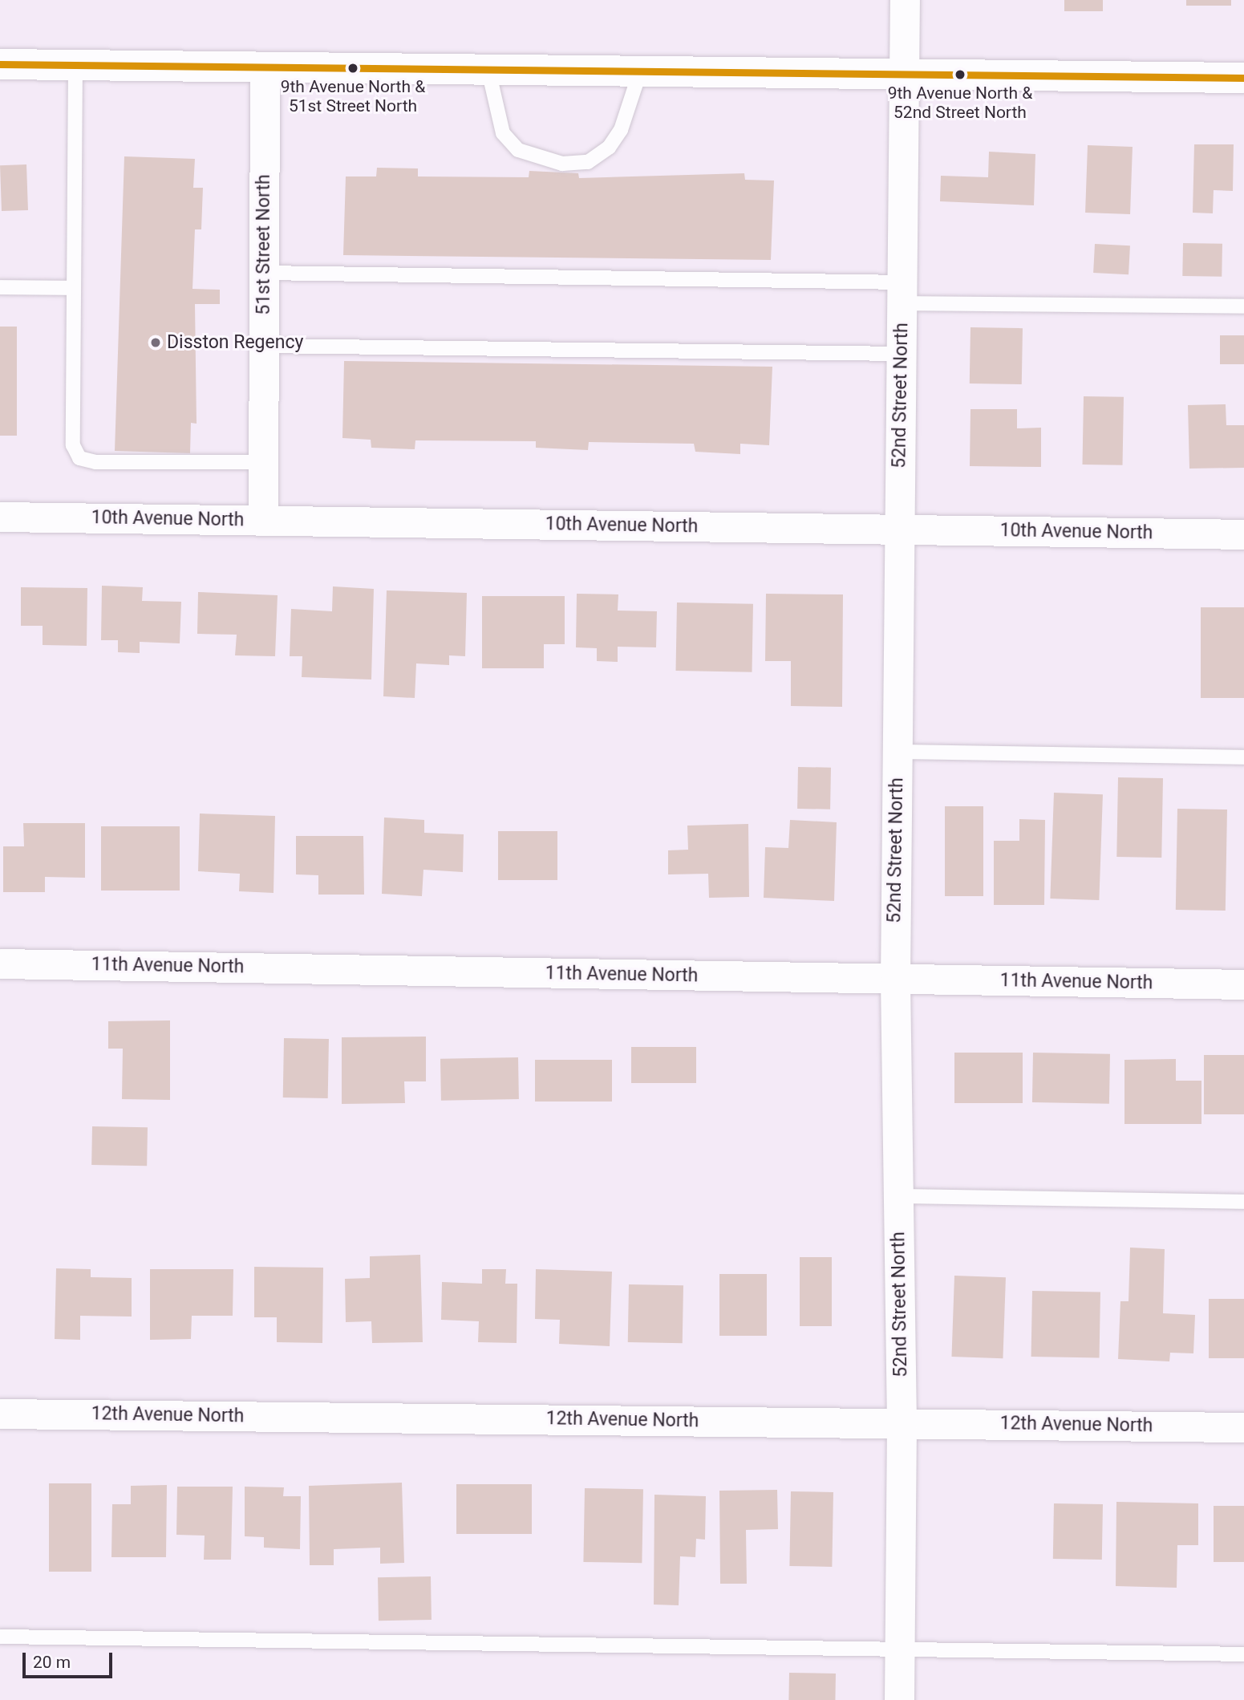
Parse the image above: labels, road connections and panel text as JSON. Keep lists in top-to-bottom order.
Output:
{
  "streets": {
    "street": [
      "51st Street North",
      "52nd Street North",
      "10th Avenue North",
      "11th Avenue North",
      "12th Avenue North"
    ]
  },
  "crossings": [
    ["51st Street North", "10th Avenue North"],
    ["52nd Street North", "10th Avenue North"],
    ["52nd Street North", "11th Avenue North"],
    ["52nd Street North", "12th Avenue North"]
  ],
  "places": ["9th Avenue North & 51st Street North", "9th Avenue North & 52nd Street North", "Disston Regency"],
  "scale_bar": "20 m"
}
